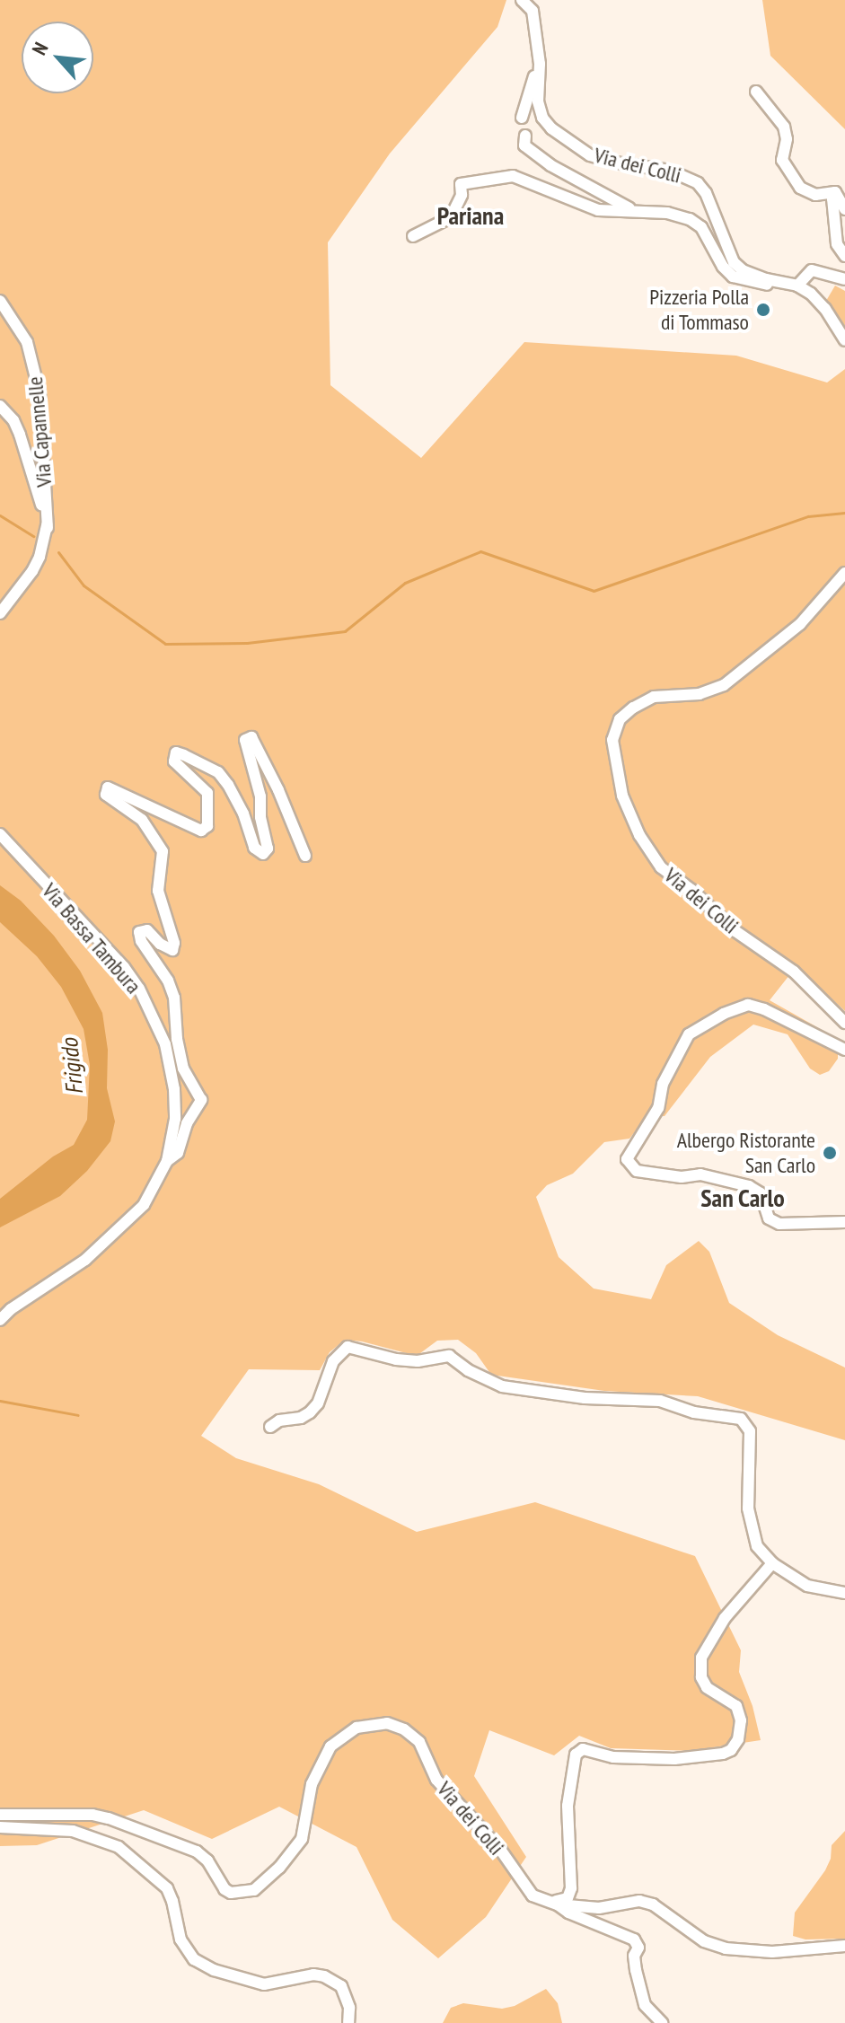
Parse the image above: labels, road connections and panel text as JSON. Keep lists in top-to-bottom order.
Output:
{
  "streets": {
    "street": ["Via dei Colli", "Via Capannelle", "Via Bassa Tambura"]
  },
  "districts": ["Pariana", "San Carlo"],
  "water": ["Frigido"],
  "places": ["Pizzeria Polla di Tommaso", "Albergo Ristorante San Carlo"],
  "north": "top left"
}
